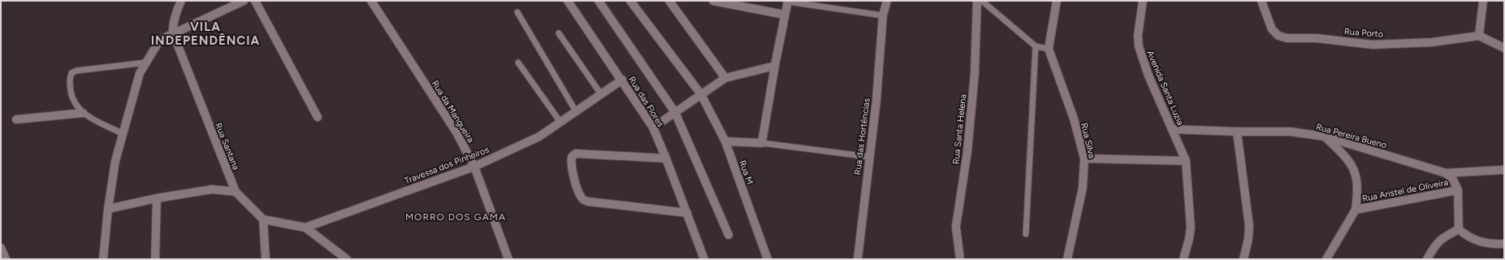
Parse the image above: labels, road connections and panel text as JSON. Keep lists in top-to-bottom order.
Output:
{
  "streets": {
    "street": [
      "Rua Porto",
      "Avenida Santa Luzia",
      "Rua das Flores",
      "Rua da Mangueira",
      "Rua Santa Helena",
      "Rua Pereira Bueno",
      "Rua das Hortências",
      "Rua Silva",
      "Rua Santana",
      "Travessa dos Pinheiros",
      "Rua M",
      "Rua Aristel de Oliveira"
    ]
  },
  "crossings": [
    ["Avenida Santa Luzia", "Rua Pereira Bueno"],
    ["Rua das Flores", "Travessa dos Pinheiros"],
    ["Rua da Mangueira", "Travessa dos Pinheiros"]
  ],
  "districts": ["VILA INDEPENDÊNCIA", "MORRO DOS GAMA"]
}
